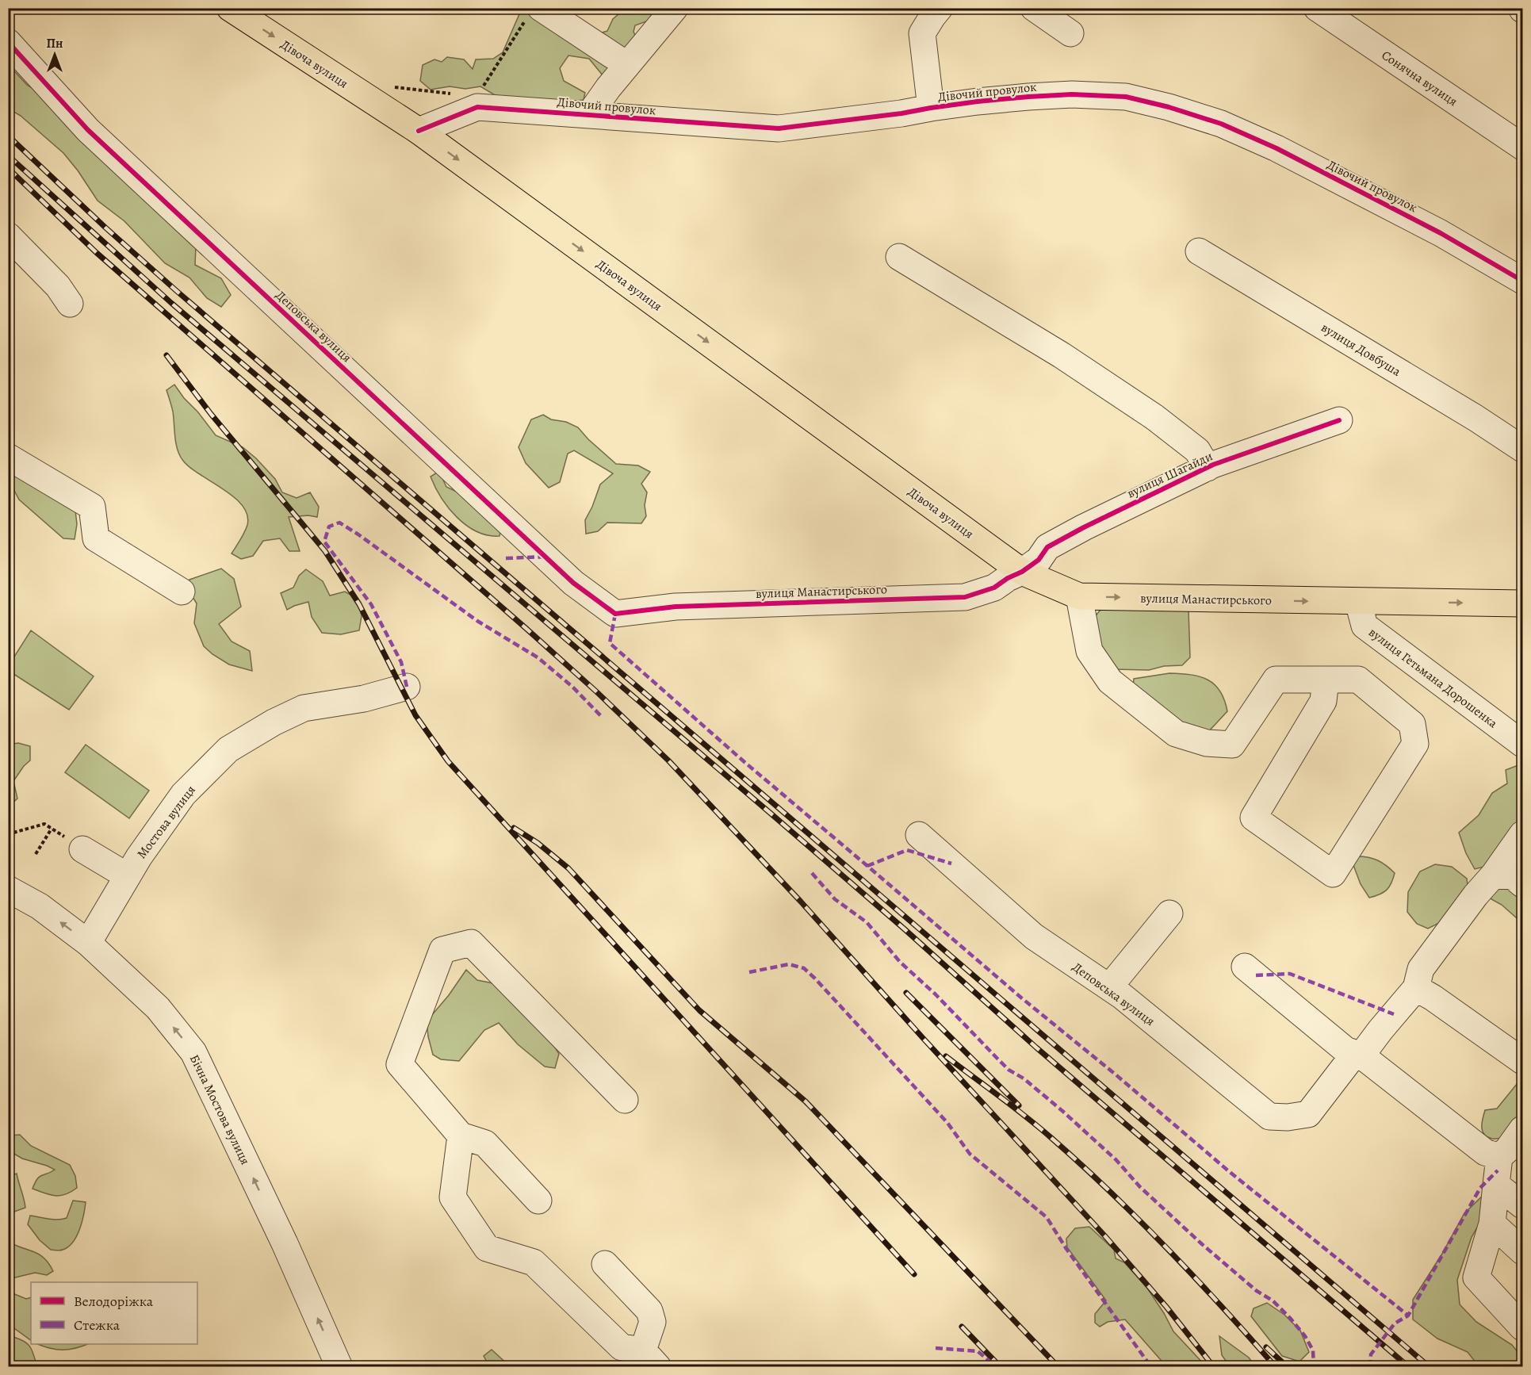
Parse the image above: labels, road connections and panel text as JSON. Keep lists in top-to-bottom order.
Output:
{
  "streets": {
    "main road": ["Дівоча вулиця", "вулиця Манастирського"],
    "street": [
      "Сонячна вулиця",
      "Дівочий провулок",
      "Деповська вулиця",
      "вулиця Довбуша",
      "вулиця Шагайди",
      "вулиця Гетьмана Дорошенка",
      "Мостова вулиця",
      "Бічна Мостова вулиця"
    ]
  },
  "crossings": [
    ["Дівоча вулиця", "Дівочий провулок"],
    ["Дівоча вулиця", "вулиця Шагайди"],
    ["Дівоча вулиця", "вулиця Манастирського"],
    ["Деповська вулиця", "вулиця Манастирського"],
    ["вулиця Шагайди", "вулиця Манастирського"],
    ["вулиця Манастирського", "вулиця Гетьмана Дорошенка"],
    ["Мостова вулиця", "Бічна Мостова вулиця"]
  ],
  "one_way": ["Дівоча вулиця", "вулиця Манастирського", "Бічна Мостова вулиця"],
  "legend": ["Велодоріжка", "Стежка"],
  "north": "top"
}
